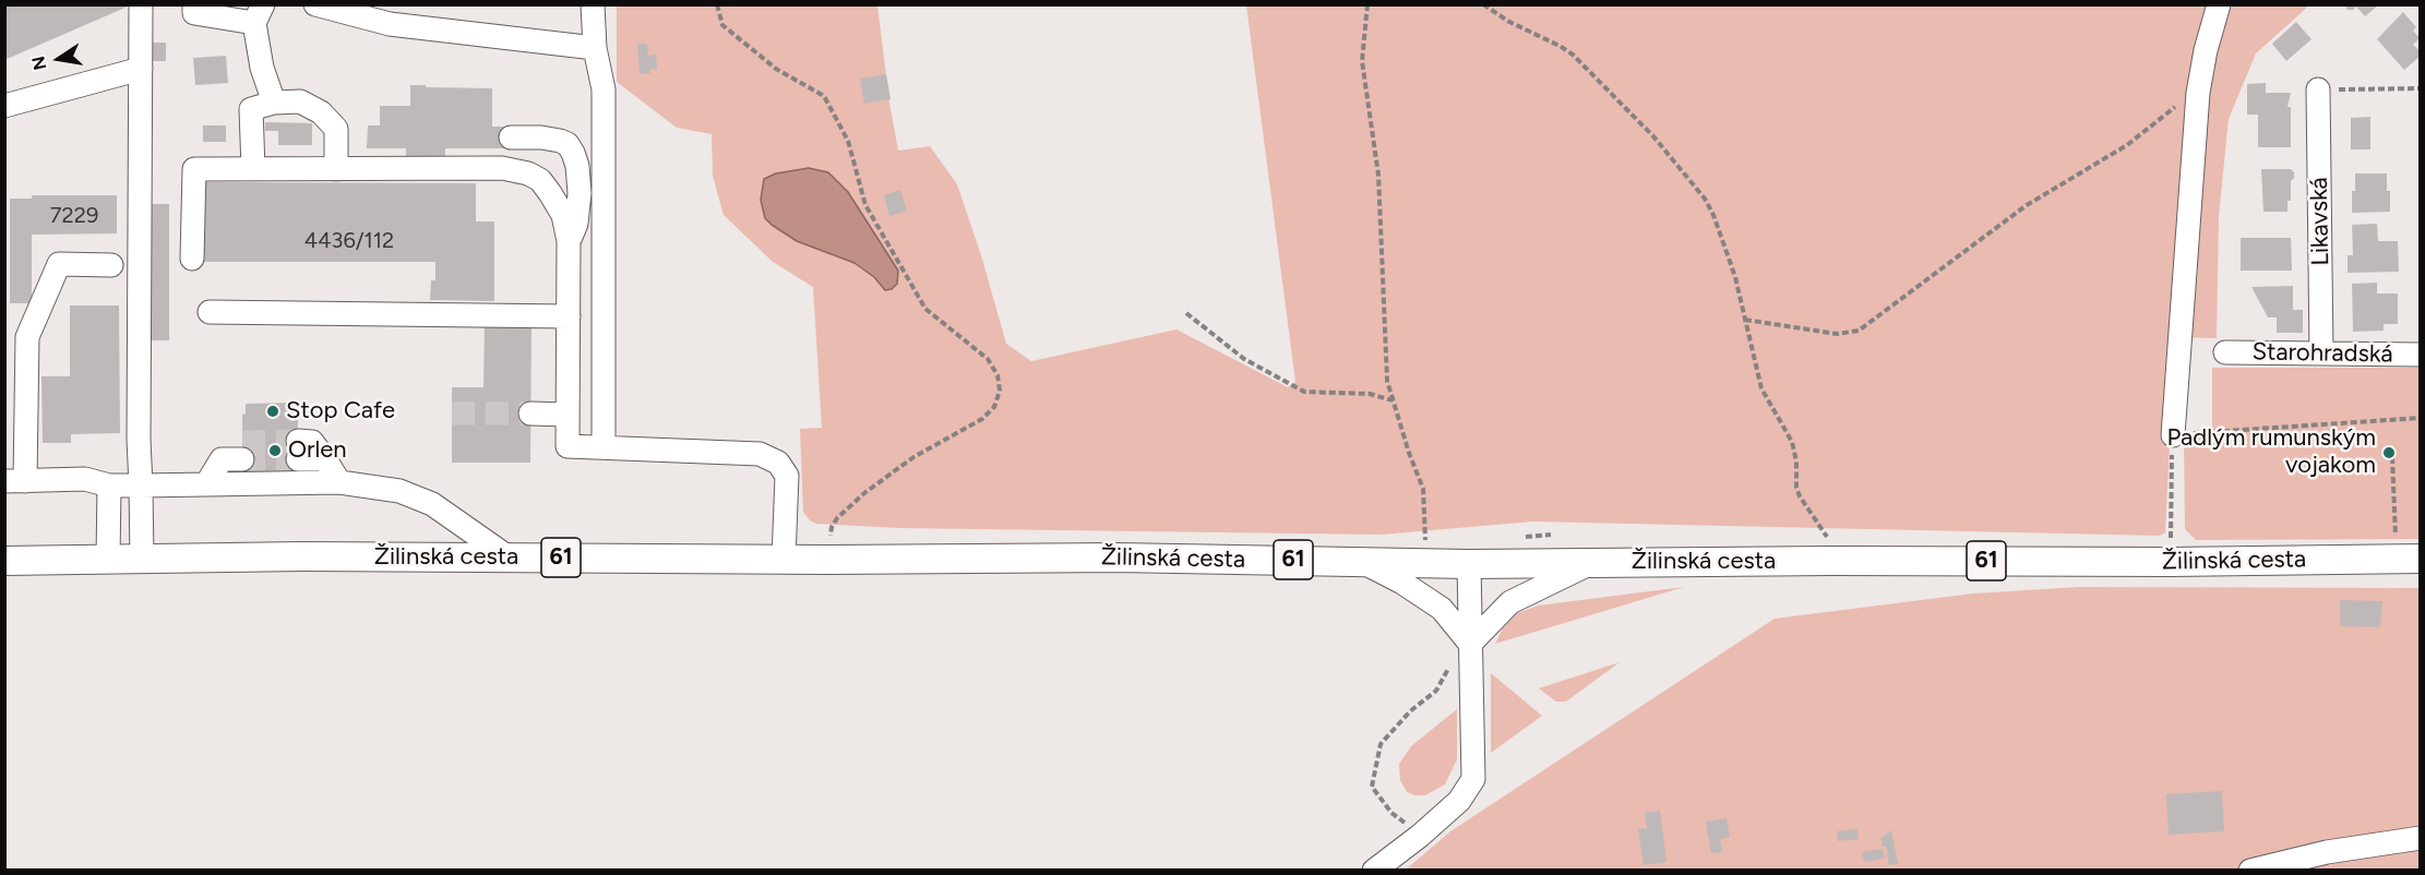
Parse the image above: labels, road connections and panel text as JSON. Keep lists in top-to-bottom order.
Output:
{
  "streets": {
    "main road": ["Žilinská cesta", "61"],
    "street": ["Likavská", "Starohradská"]
  },
  "crossings": [
    ["Likavská", "Starohradská"]
  ],
  "places": ["Stop Cafe", "Orlen", "Padlým rumunským vojakom"],
  "house_numbers": ["7229", "4436/112"],
  "north": "left"
}
